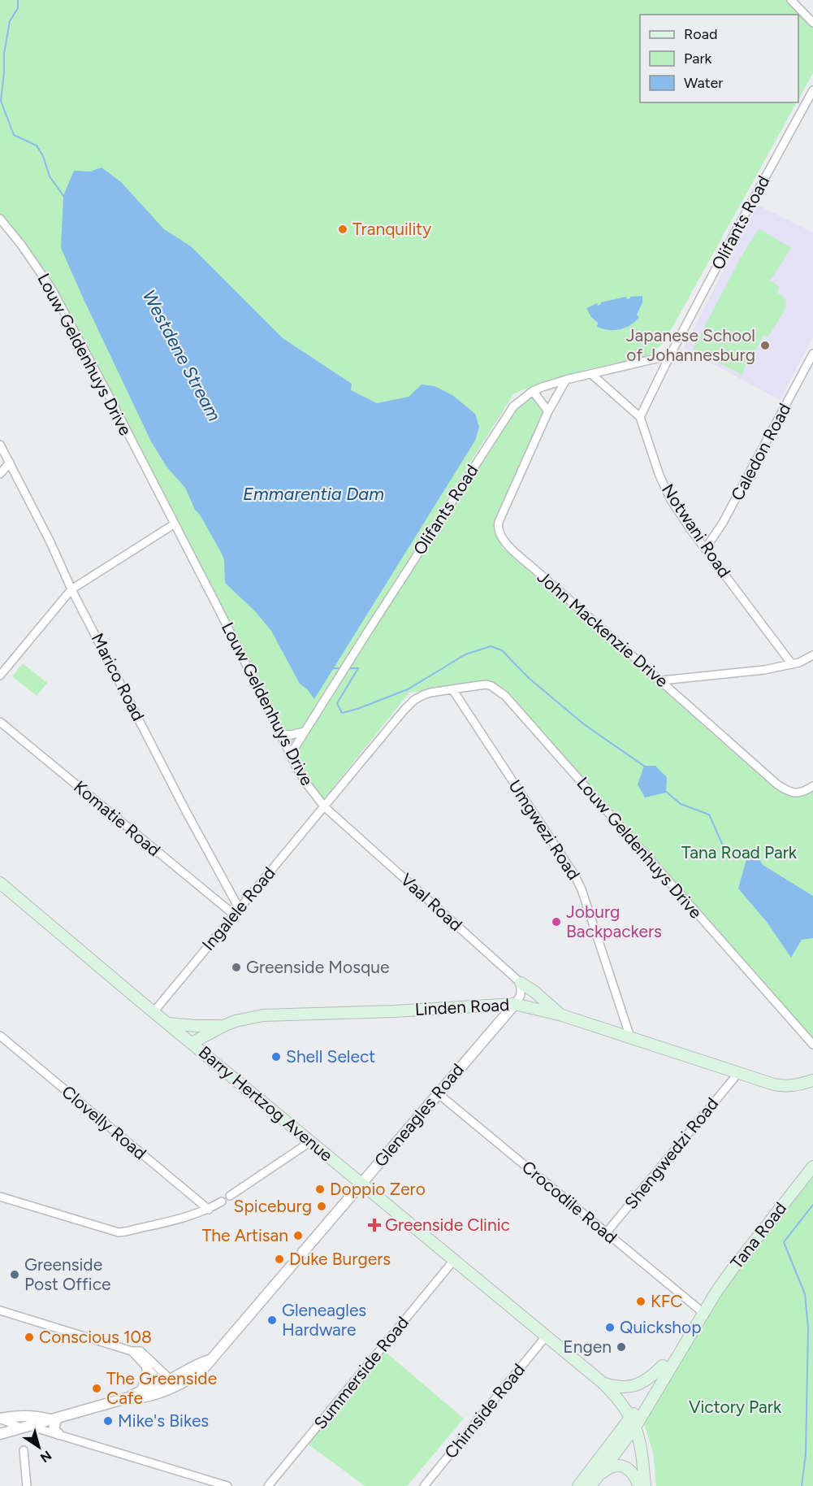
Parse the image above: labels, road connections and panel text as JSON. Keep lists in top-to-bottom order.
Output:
{
  "streets": {
    "main road": ["Linden Road", "Barry Hertzog Avenue", "Tana Road"],
    "street": [
      "Olifants Road",
      "Louw Geldenhuys Drive",
      "Caledon Road",
      "Notwani Road",
      "John Mackenzie Drive",
      "Marico Road",
      "Komatie Road",
      "Umgwezi Road",
      "Vaal Road",
      "Ingalele Road",
      "Gleneagles Road",
      "Clovelly Road",
      "Shengwedzi Road",
      "Crocodile Road",
      "Summerside Road",
      "Chirnside Road"
    ]
  },
  "crossings": [
    ["Olifants Road", "Louw Geldenhuys Drive"],
    ["Olifants Road", "Notwani Road"],
    ["Olifants Road", "John Mackenzie Drive"],
    ["Louw Geldenhuys Drive", "Umgwezi Road"],
    ["Louw Geldenhuys Drive", "Vaal Road"],
    ["Louw Geldenhuys Drive", "Ingalele Road"],
    ["Caledon Road", "Notwani Road"],
    ["Marico Road", "Komatie Road"],
    ["Marico Road", "Ingalele Road"],
    ["Komatie Road", "Ingalele Road"],
    ["Umgwezi Road", "Linden Road"],
    ["Vaal Road", "Ingalele Road"],
    ["Ingalele Road", "Barry Hertzog Avenue"],
    ["Linden Road", "Barry Hertzog Avenue"],
    ["Linden Road", "Gleneagles Road"],
    ["Linden Road", "Shengwedzi Road"],
    ["Barry Hertzog Avenue", "Gleneagles Road"],
    ["Barry Hertzog Avenue", "Tana Road"],
    ["Barry Hertzog Avenue", "Summerside Road"],
    ["Barry Hertzog Avenue", "Chirnside Road"],
    ["Gleneagles Road", "Crocodile Road"],
    ["Shengwedzi Road", "Crocodile Road"],
    ["Crocodile Road", "Tana Road"]
  ],
  "water": ["Westdene Stream", "Emmarentia Dam"],
  "parks": ["Tana Road Park", "Victory Park"],
  "places": {
    "other": [
      "Tranquility",
      "Japanese School of Johannesburg",
      "Joburg Backpackers",
      "Greenside Mosque",
      "Shell Select",
      "Doppio Zero",
      "Spiceburg",
      "The Artisan",
      "Duke Burgers",
      "Greenside Post Office",
      "KFC",
      "Gleneagles Hardware",
      "Quickshop",
      "Conscious 108",
      "Engen",
      "The Greenside Cafe",
      "Mike's Bikes"
    ],
    "health": ["Greenside Clinic"]
  },
  "legend": ["Road", "Park", "Water"],
  "north": "bottom right"
}
